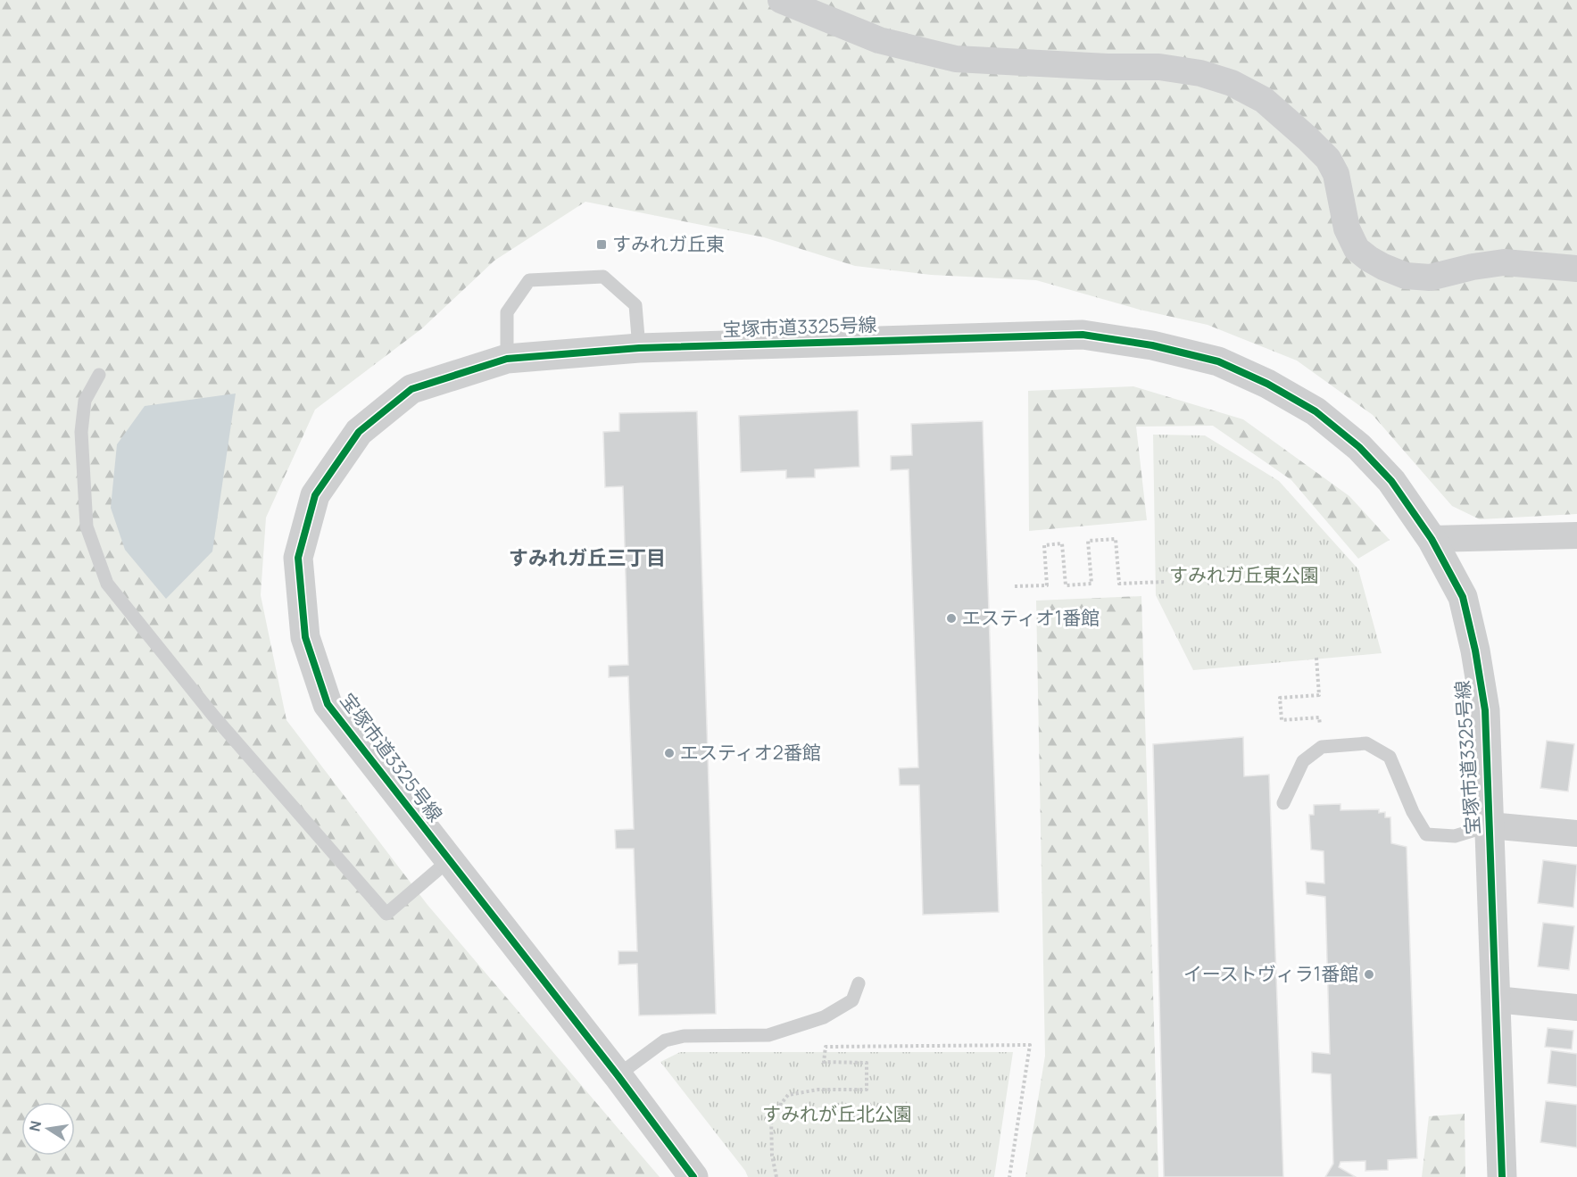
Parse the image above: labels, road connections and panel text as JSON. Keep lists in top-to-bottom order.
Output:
{
  "streets": {
    "street": ["宝塚市道3325号線"]
  },
  "districts": ["すみれガ丘三丁目"],
  "parks": ["すみれガ丘東公園", "すみれが丘北公園"],
  "places": {
    "transit": ["すみれガ丘東"],
    "other": ["エスティオ1番館", "エスティオ2番館", "イーストヴィラ1番館"]
  },
  "north": "left"
}
